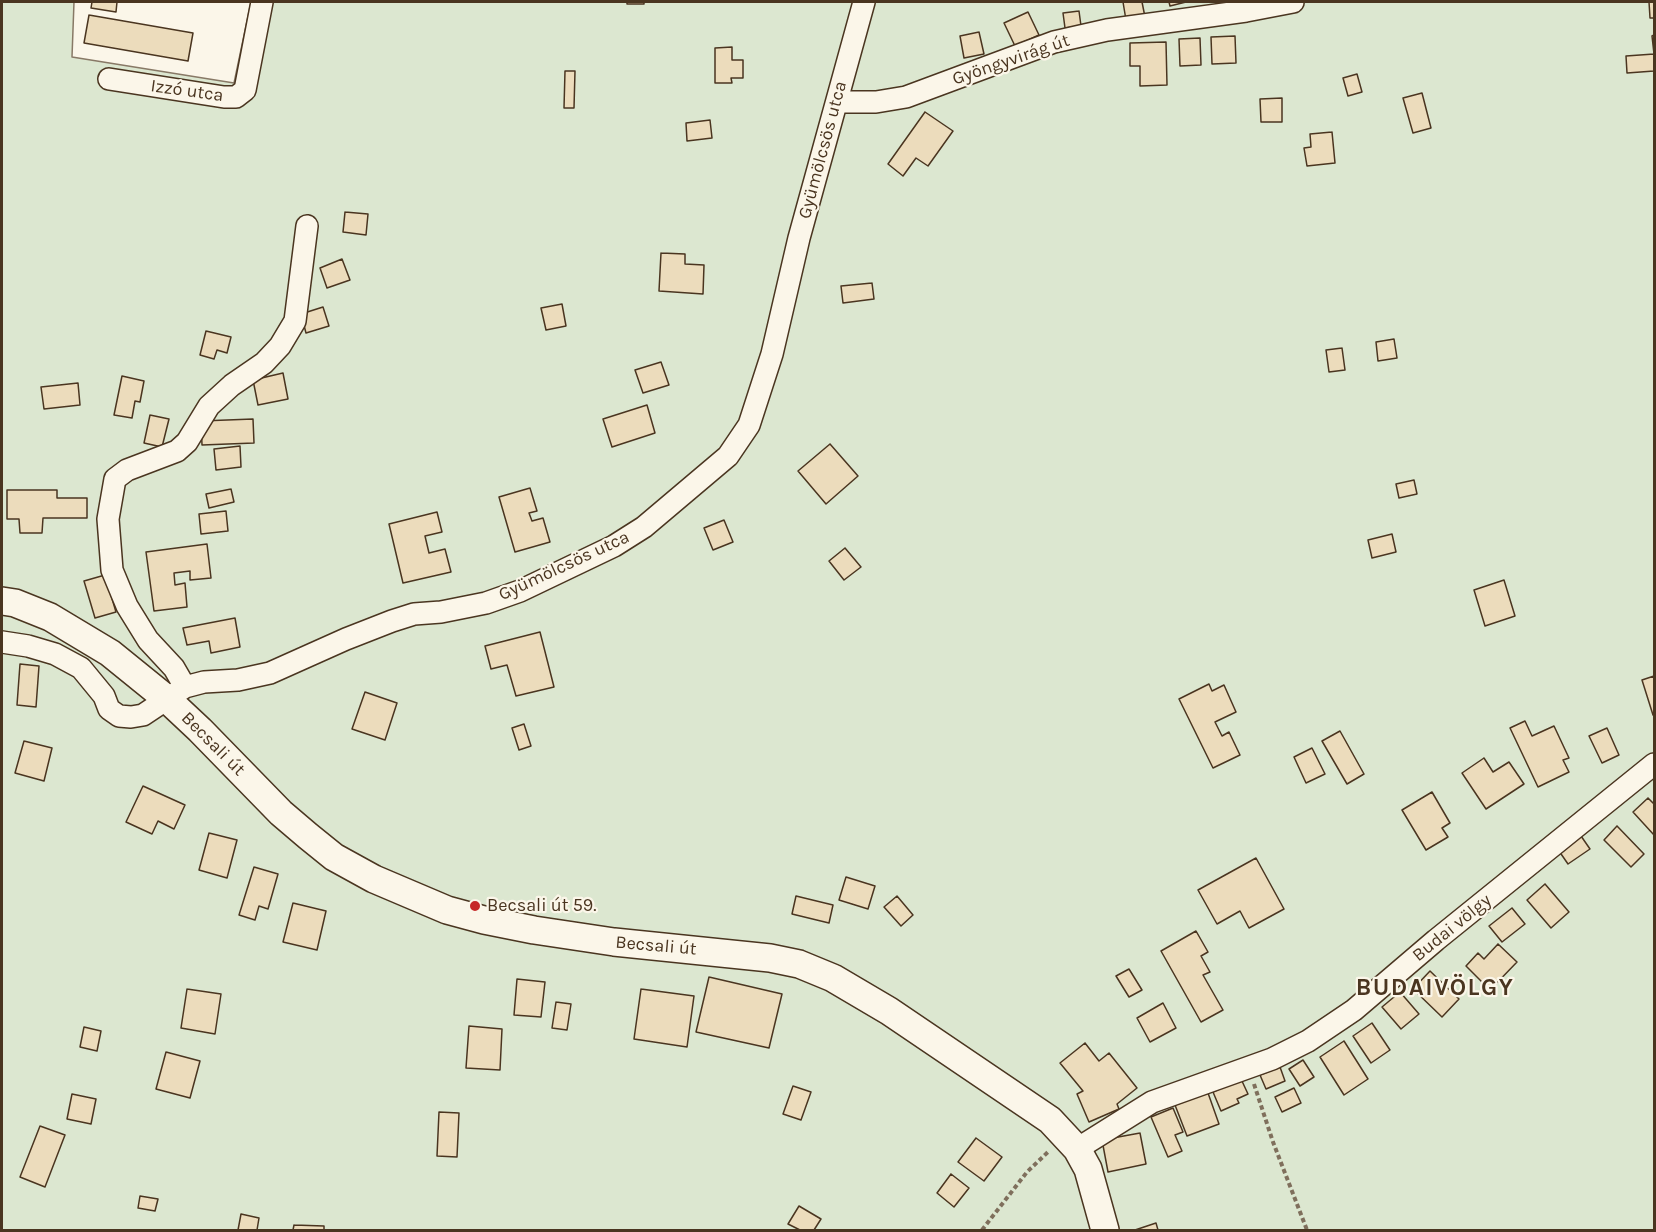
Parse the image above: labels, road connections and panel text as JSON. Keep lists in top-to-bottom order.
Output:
{
  "streets": {
    "main road": ["Becsali út"],
    "street": [
      "Gyöngyvirág út",
      "Izzó utca",
      "Gyümölcsös utca",
      "Budai völgy"
    ]
  },
  "crossings": [
    ["Gyöngyvirág út", "Gyümölcsös utca"],
    ["Gyümölcsös utca", "Becsali út"],
    ["Becsali út", "Budai völgy"]
  ],
  "districts": ["BUDAIVÖLGY"],
  "places": ["Becsali út 59."]
}
